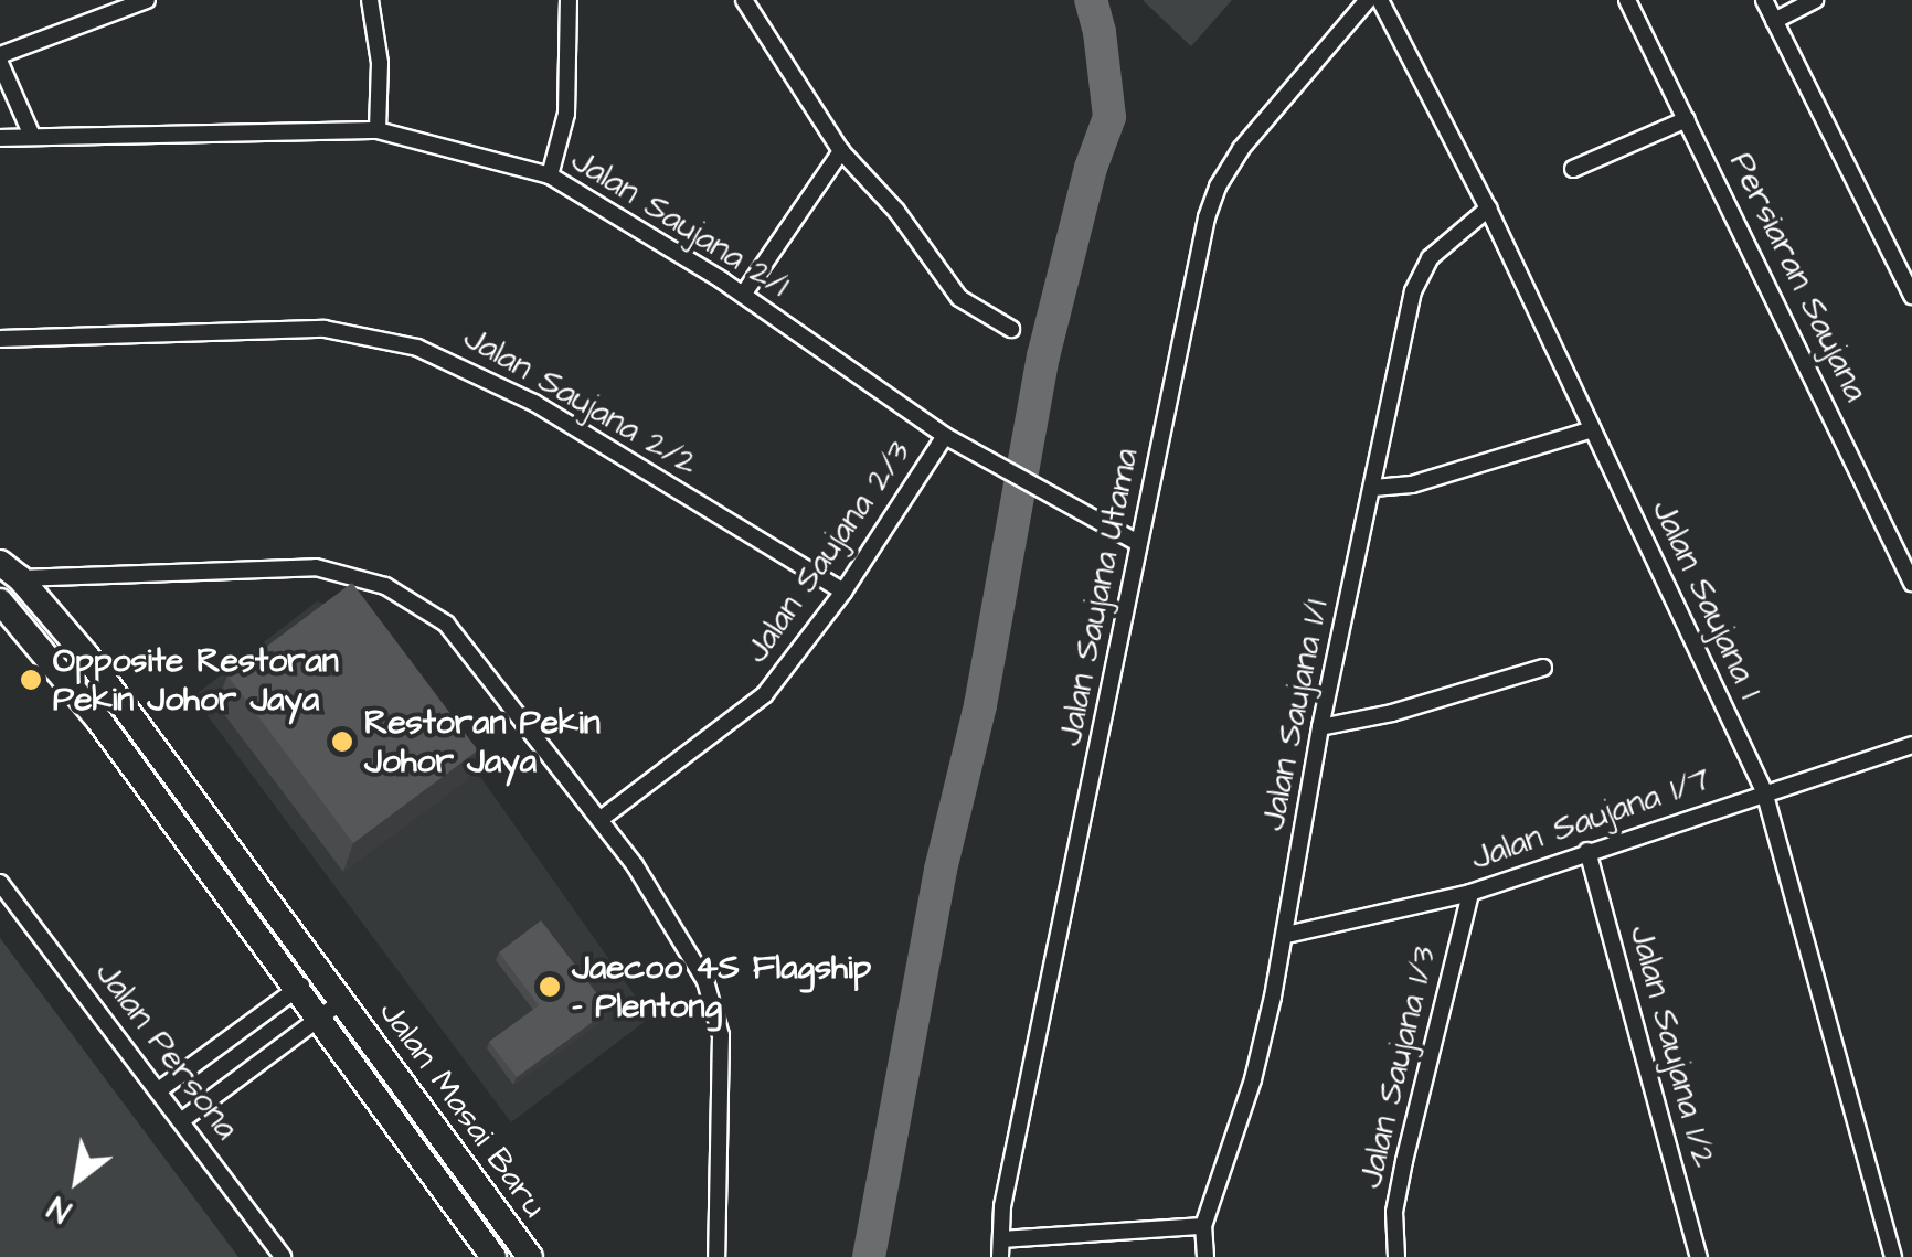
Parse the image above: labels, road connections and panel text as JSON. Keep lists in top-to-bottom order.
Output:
{
  "streets": {
    "main road": ["Jalan Masai Baru"],
    "street": [
      "Jalan Saujana 2/1",
      "Persiaran Saujana",
      "Jalan Saujana 2/2",
      "Jalan Saujana 2/3",
      "Jalan Saujana Utama",
      "Jalan Saujana 1",
      "Jalan Saujana 1/1",
      "Jalan Saujana 1/7",
      "Jalan Saujana 1/2",
      "Jalan Persona",
      "Jalan Saujana 1/3"
    ]
  },
  "crossings": [
    ["Jalan Saujana 2/1", "Jalan Saujana 2/3"],
    ["Jalan Saujana 2/1", "Jalan Saujana Utama"],
    ["Jalan Saujana 2/2", "Jalan Saujana 2/3"],
    ["Jalan Saujana Utama", "Jalan Saujana 1"],
    ["Jalan Saujana 1", "Jalan Saujana 1/1"],
    ["Jalan Saujana 1", "Jalan Saujana 1/7"],
    ["Jalan Saujana 1/1", "Jalan Saujana 1/7"],
    ["Jalan Saujana 1/7", "Jalan Saujana 1/2"],
    ["Jalan Saujana 1/7", "Jalan Saujana 1/3"],
    ["Jalan Persona", "Jalan Masai Baru"]
  ],
  "places": ["Opposite Restoran Pekin Johor Jaya", "Restoran Pekin Johor Jaya", "Jaecoo 4S Flagship - Plentong"],
  "north": "bottom left"
}
